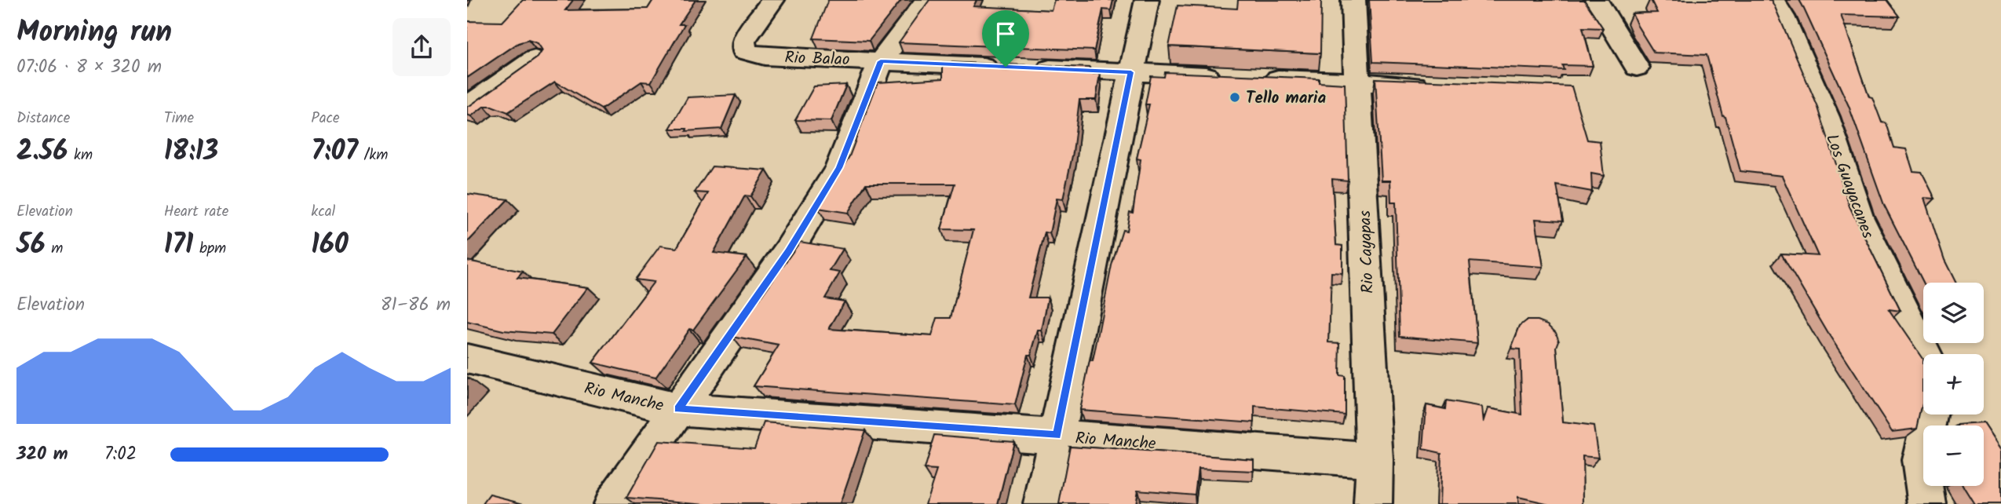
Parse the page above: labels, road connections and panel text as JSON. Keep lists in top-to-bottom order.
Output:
{
  "streets": {
    "street": [
      "Rio Balao",
      "Los Guayacanes",
      "Rio Cayapas",
      "Rio Manche"
    ]
  },
  "crossings": [
    ["Rio Balao", "Rio Cayapas"],
    ["Rio Cayapas", "Rio Manche"]
  ],
  "places": ["Tello maria"],
  "page": {
    "heading": ["Morning run", "07:06 · 8 × 320 m"],
    "stats": [
      ["Distance", "2.56 km"],
      ["Time", "18:13"],
      ["Pace", "7:07 /km"],
      ["Elevation", "56 m"],
      ["Heart rate", "171 bpm"],
      ["kcal", "160"]
    ],
    "chart": ["Elevation", "81–86 m"],
    "map_buttons": ["+", "−"],
    "list": [
      {
        "name": "320 m",
        "note": "7:02"
      }
    ]
  }
}
